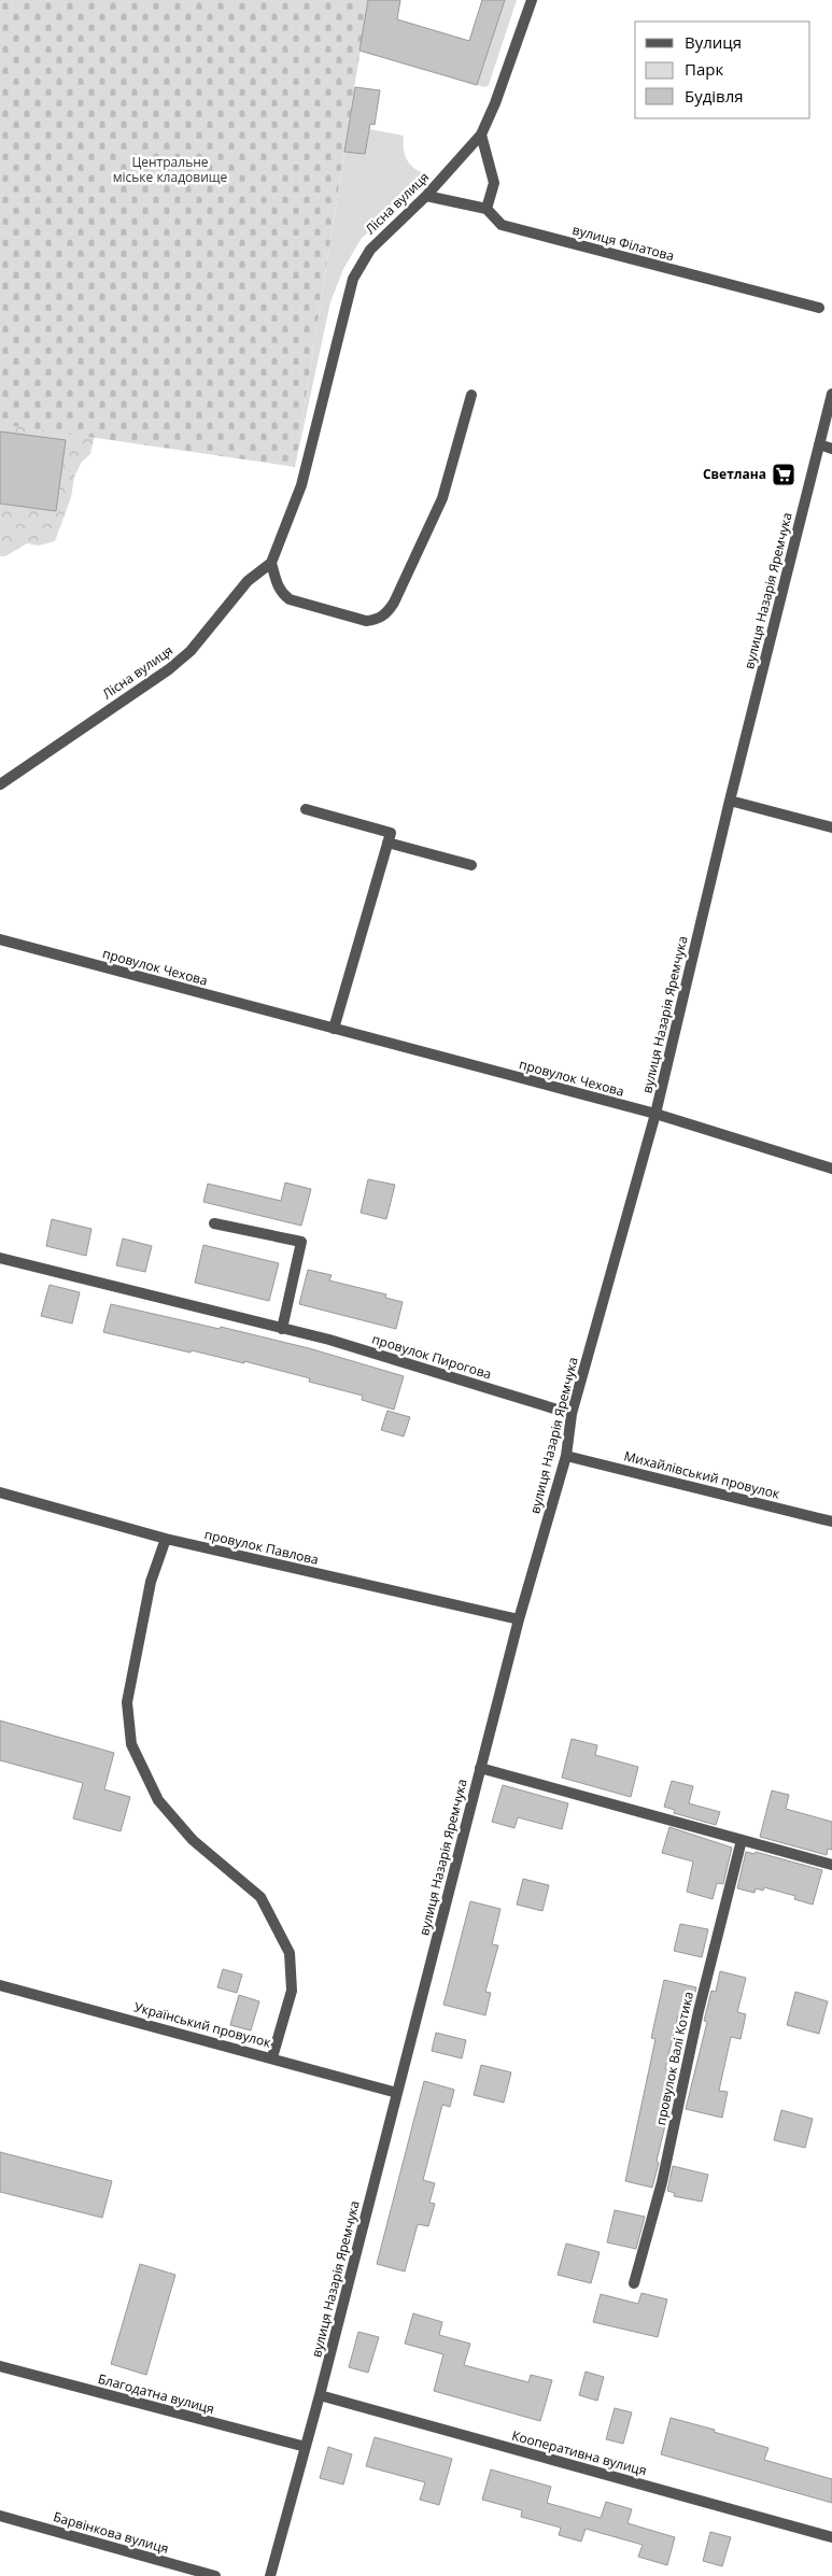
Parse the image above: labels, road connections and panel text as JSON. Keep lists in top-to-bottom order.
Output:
{
  "streets": {
    "street": [
      "Лісна вулиця",
      "вулиця Філатова",
      "вулиця Назарія Яремчука",
      "провулок Чехова",
      "провулок Пирогова",
      "Михайлівський провулок",
      "провулок Павлова",
      "Український провулок",
      "провулок Валі Котика",
      "Благодатна вулиця",
      "Кооперативна вулиця",
      "Барвінкова вулиця"
    ]
  },
  "crossings": [
    ["Лісна вулиця", "вулиця Філатова"],
    ["вулиця Назарія Яремчука", "провулок Чехова"],
    ["вулиця Назарія Яремчука", "провулок Пирогова"],
    ["вулиця Назарія Яремчука", "Михайлівський провулок"],
    ["вулиця Назарія Яремчука", "провулок Павлова"],
    ["вулиця Назарія Яремчука", "Український провулок"],
    ["вулиця Назарія Яремчука", "Благодатна вулиця"],
    ["вулиця Назарія Яремчука", "Кооперативна вулиця"]
  ],
  "parks": ["Центральне міське кладовище"],
  "places": {
    "supermarket": ["Светлана"]
  },
  "legend": ["Вулиця", "Парк", "Будівля"]
}
